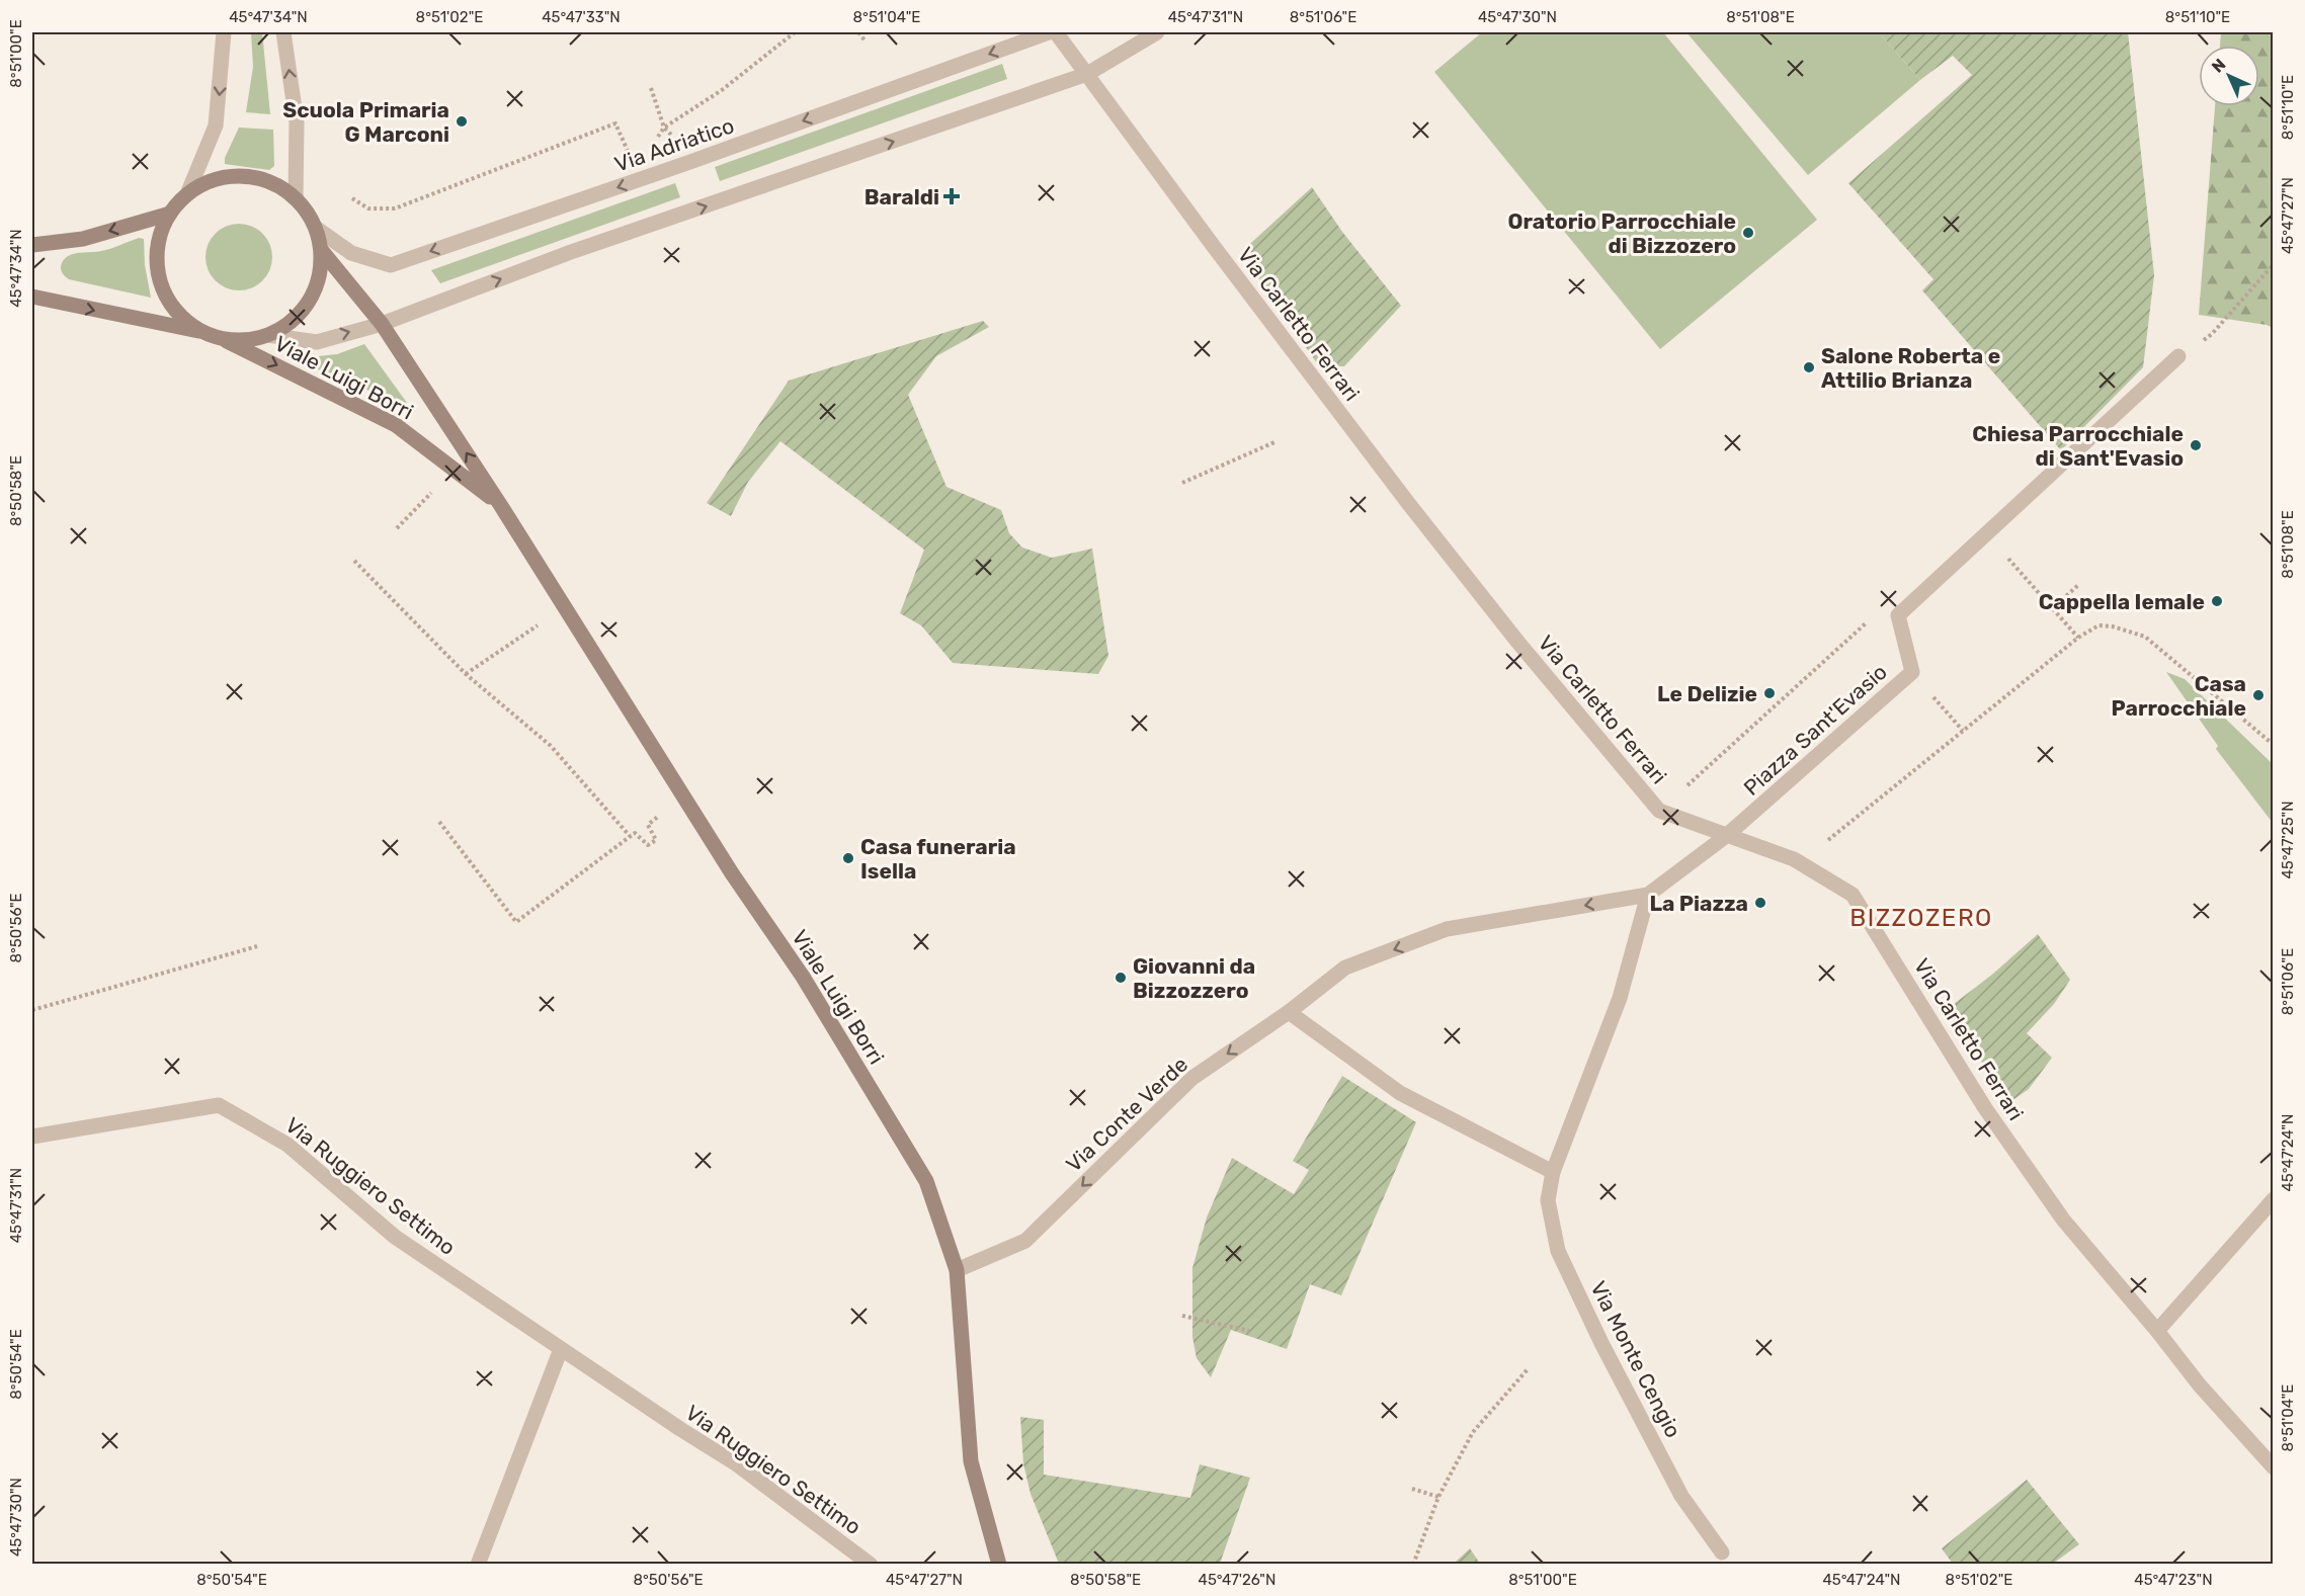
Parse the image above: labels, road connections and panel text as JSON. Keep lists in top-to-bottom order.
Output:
{
  "streets": {
    "main road": ["Viale Luigi Borri"],
    "street": [
      "Via Adriatico",
      "Via Carletto Ferrari",
      "Piazza Sant'Evasio",
      "Via Conte Verde",
      "Via Ruggiero Settimo",
      "Via Monte Cengio"
    ]
  },
  "crossings": [
    ["Via Adriatico", "Viale Luigi Borri"],
    ["Via Carletto Ferrari", "Piazza Sant'Evasio"],
    ["Via Carletto Ferrari", "Via Conte Verde"],
    ["Viale Luigi Borri", "Via Conte Verde"],
    ["Piazza Sant'Evasio", "Via Conte Verde"],
    ["Via Conte Verde", "Via Monte Cengio"]
  ],
  "one_way": ["Via Conte Verde"],
  "districts": ["BIZZOZERO"],
  "places": {
    "other": [
      "Scuola Primaria G Marconi",
      "Oratorio Parrocchiale di Bizzozero",
      "Salone Roberta e Attilio Brianza",
      "Chiesa Parrocchiale di Sant'Evasio",
      "Cappella Iemale",
      "Le Delizie",
      "Casa Parrocchiale",
      "Casa funeraria Isella",
      "La Piazza",
      "Giovanni da Bizzozzero"
    ],
    "health": ["Baraldi"]
  },
  "north": "top left",
  "coordinates": [
    "45°47'34\"N",
    "8°51'02\"E",
    "45°47'33\"N",
    "8°51'04\"E",
    "45°47'31\"N",
    "8°51'06\"E",
    "45°47'30\"N",
    "8°51'08\"E",
    "8°51'10\"E",
    "8°51'00\"E",
    "45°47'27\"N",
    "8°50'58\"E",
    "45°47'25\"N",
    "8°50'56\"E",
    "45°47'24\"N",
    "8°50'54\"E",
    "45°47'26\"N",
    "45°47'23\"N"
  ]
}
